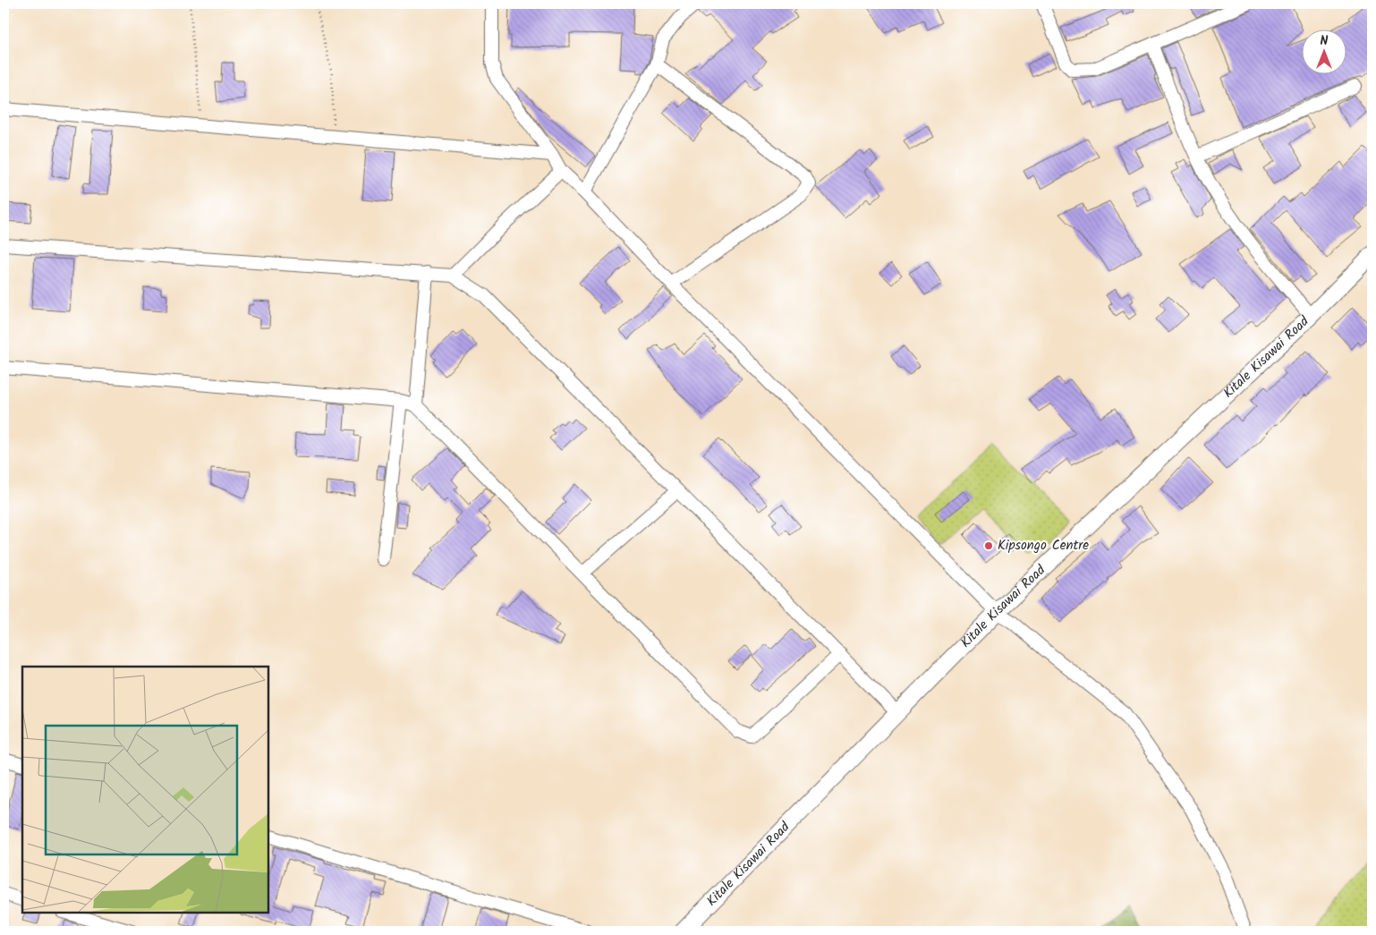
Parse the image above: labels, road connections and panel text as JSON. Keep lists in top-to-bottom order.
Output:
{
  "streets": {
    "street": ["Kitale Kisawai Road"]
  },
  "places": ["Kipsongo Centre"],
  "north": "top"
}
